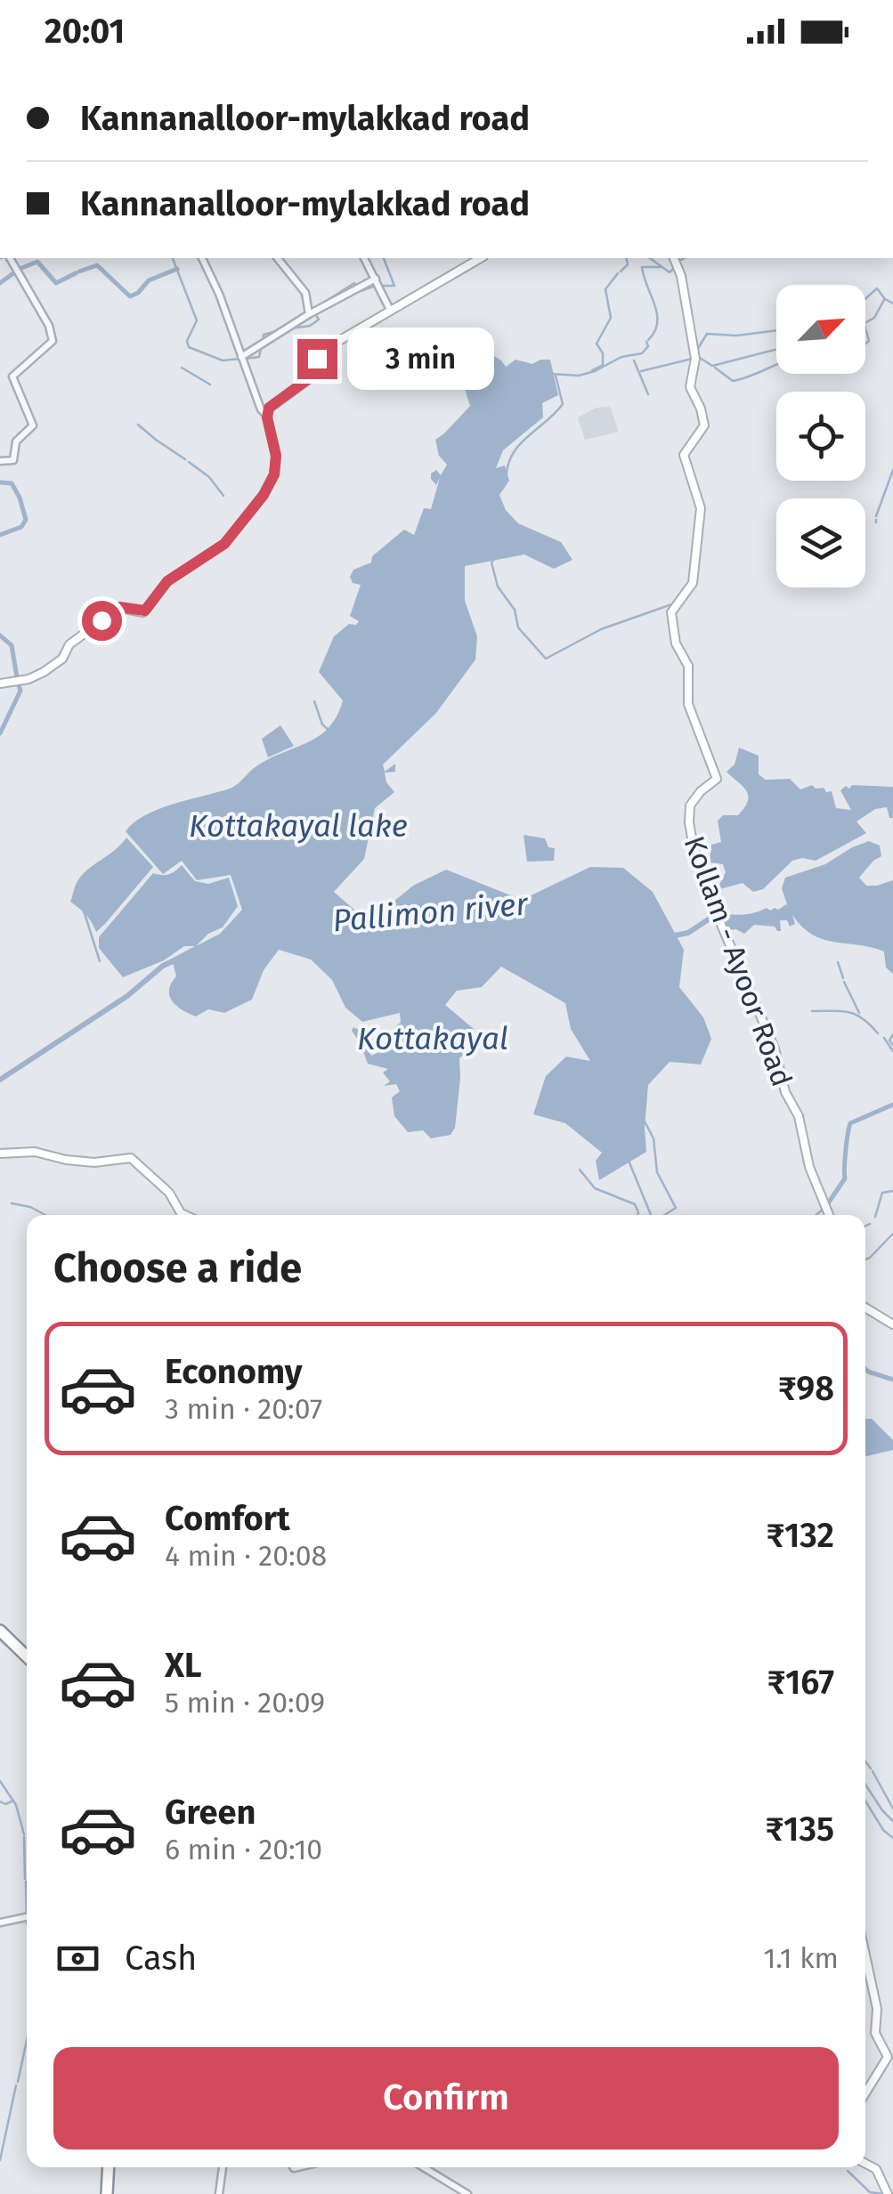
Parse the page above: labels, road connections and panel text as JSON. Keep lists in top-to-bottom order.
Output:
{
  "streets": {
    "main road": ["Kollam - Ayoor Road"]
  },
  "water": ["Kottakayal lake", "Pallimon river", "Kottakayal"],
  "north": "top right",
  "page": {
    "status": "20:01",
    "banner": ["Kannanalloor-mylakkad road", "Kannanalloor-mylakkad road"],
    "bubble": "3 min",
    "heading": "Choose a ride",
    "list": [
      {
        "name": "Economy",
        "note": "3 min · 20:07",
        "value": "₹98"
      },
      {
        "name": "Comfort",
        "note": "4 min · 20:08",
        "value": "₹132"
      },
      {
        "name": "XL",
        "note": "5 min · 20:09",
        "value": "₹167"
      },
      {
        "name": "Green",
        "note": "6 min · 20:10",
        "value": "₹135"
      }
    ],
    "pay": ["Cash", "1.1 km"],
    "buttons": "Confirm"
  }
}
